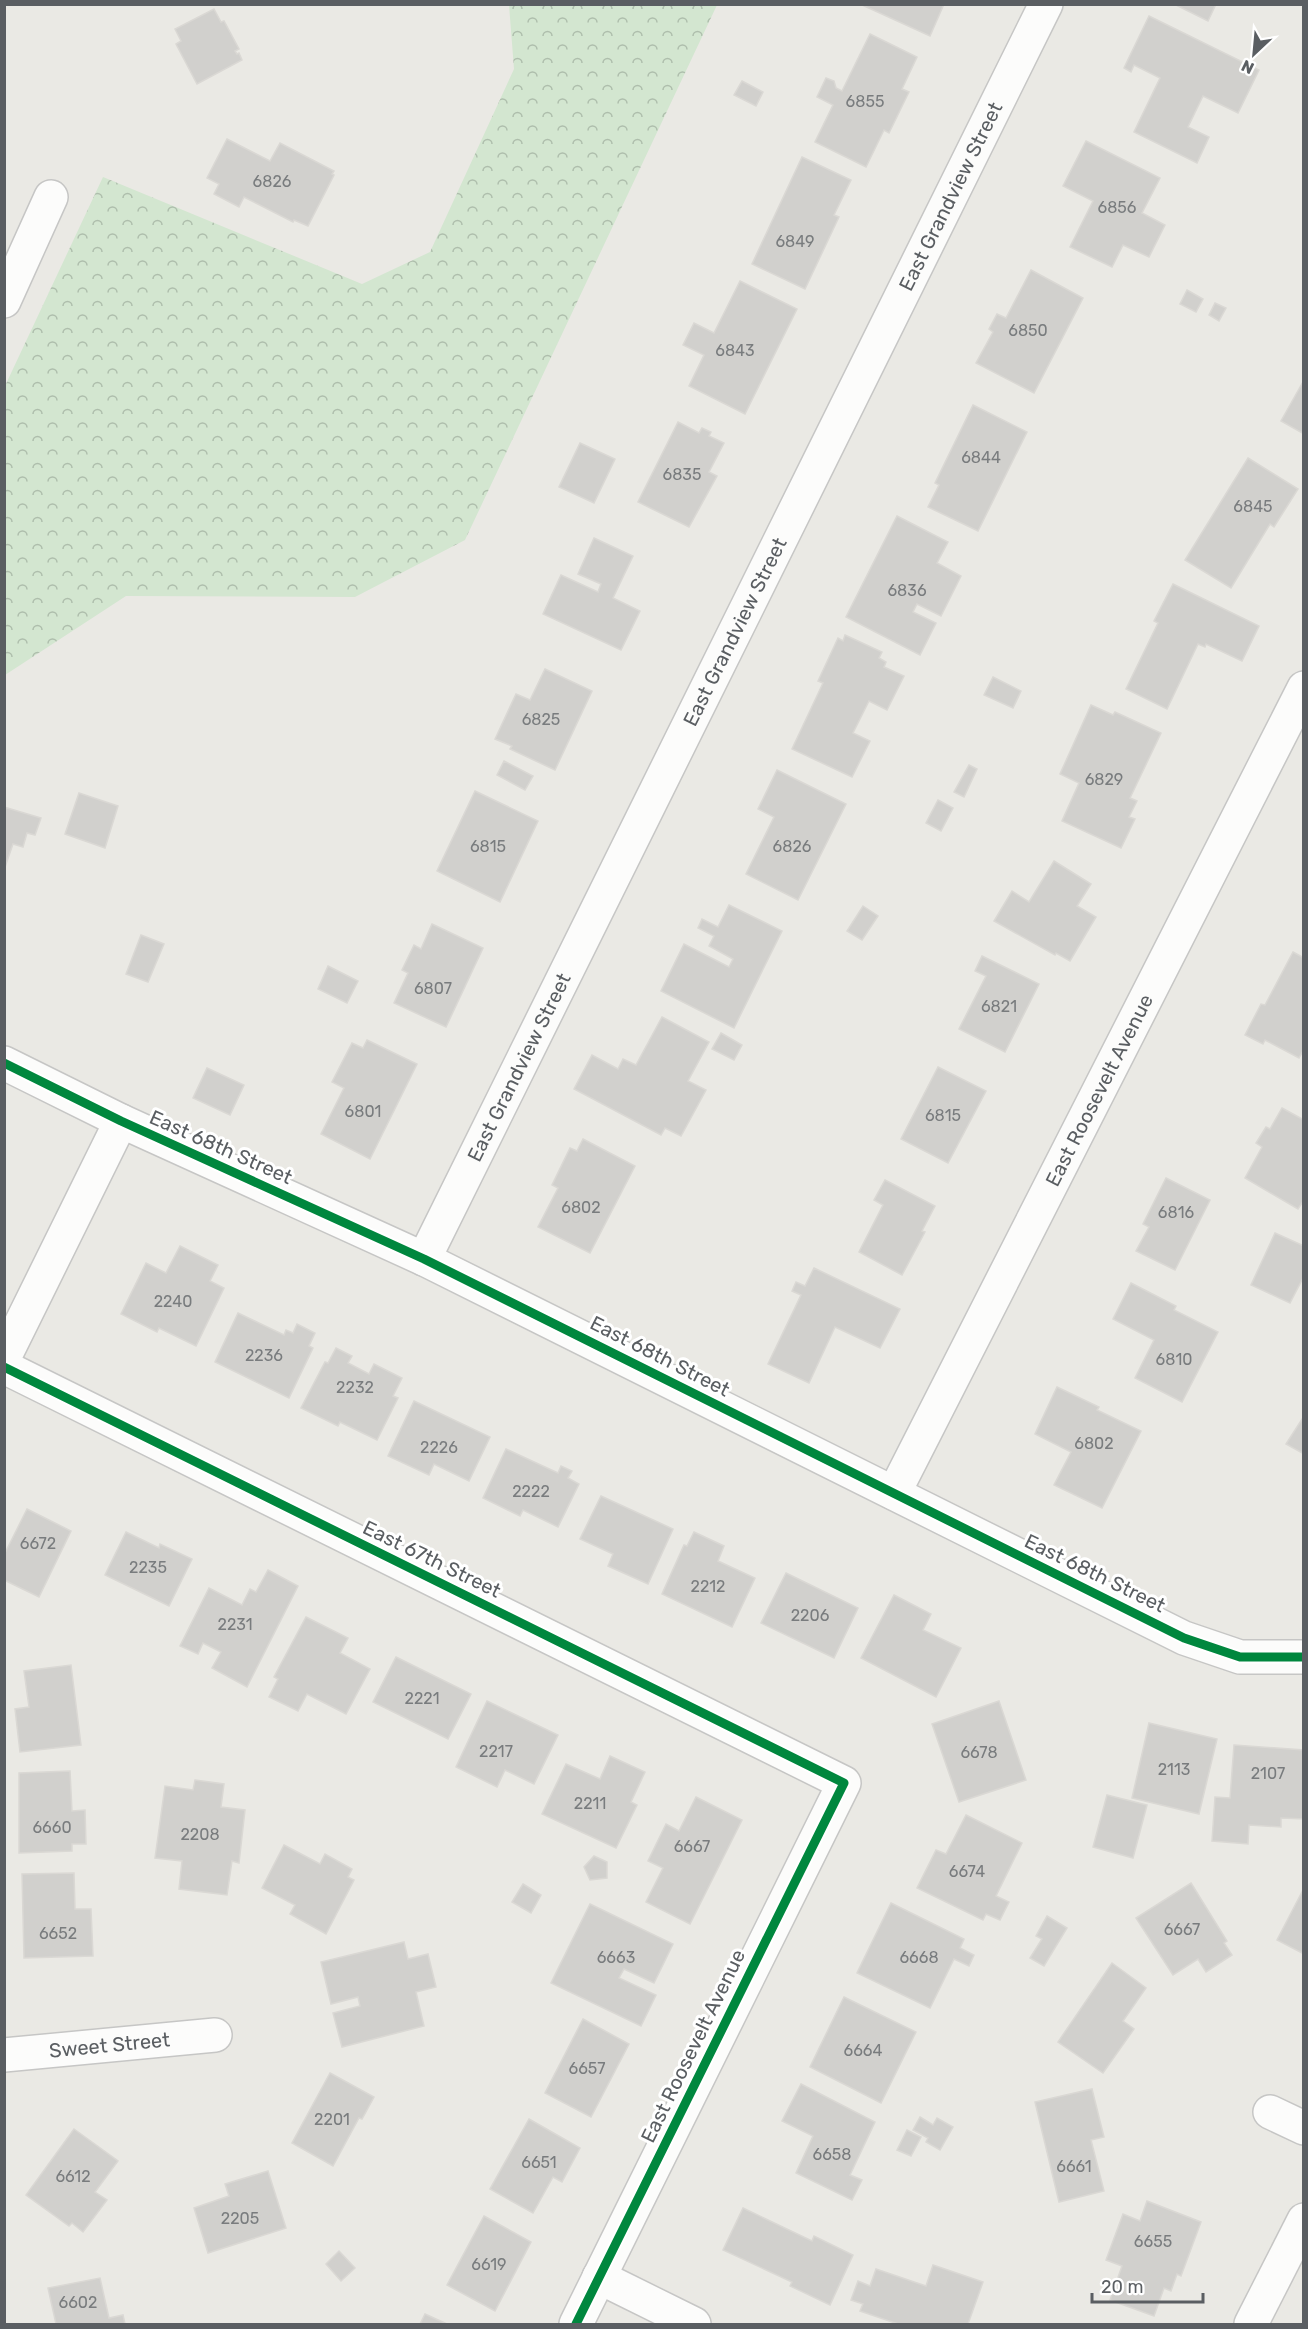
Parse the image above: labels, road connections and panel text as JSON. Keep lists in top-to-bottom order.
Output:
{
  "streets": {
    "street": [
      "East Grandview Street",
      "East Roosevelt Avenue",
      "East 68th Street",
      "East 67th Street",
      "Sweet Street"
    ]
  },
  "crossings": [
    ["East Grandview Street", "East 68th Street"],
    ["East Roosevelt Avenue", "East 68th Street"],
    ["East Roosevelt Avenue", "East 67th Street"]
  ],
  "house_numbers": [
    "6855",
    "6826",
    "6856",
    "6849",
    "6850",
    "6843",
    "6844",
    "6835",
    "6845",
    "6836",
    "6825",
    "6829",
    "6815",
    "6826",
    "6807",
    "6821",
    "6801",
    "6815",
    "6802",
    "6816",
    "2240",
    "2236",
    "6810",
    "2232",
    "6802",
    "2226",
    "2222",
    "6672",
    "2235",
    "2212",
    "2206",
    "2231",
    "2221",
    "2217",
    "6678",
    "2113",
    "2107",
    "2211",
    "6660",
    "2208",
    "6667",
    "6674",
    "6667",
    "6652",
    "6663",
    "6668",
    "6664",
    "6657",
    "2201",
    "6658",
    "6651",
    "6661",
    "6612",
    "2205",
    "6655",
    "6619",
    "6602"
  ],
  "scale_bar": "20 m",
  "north": "bottom left"
}
